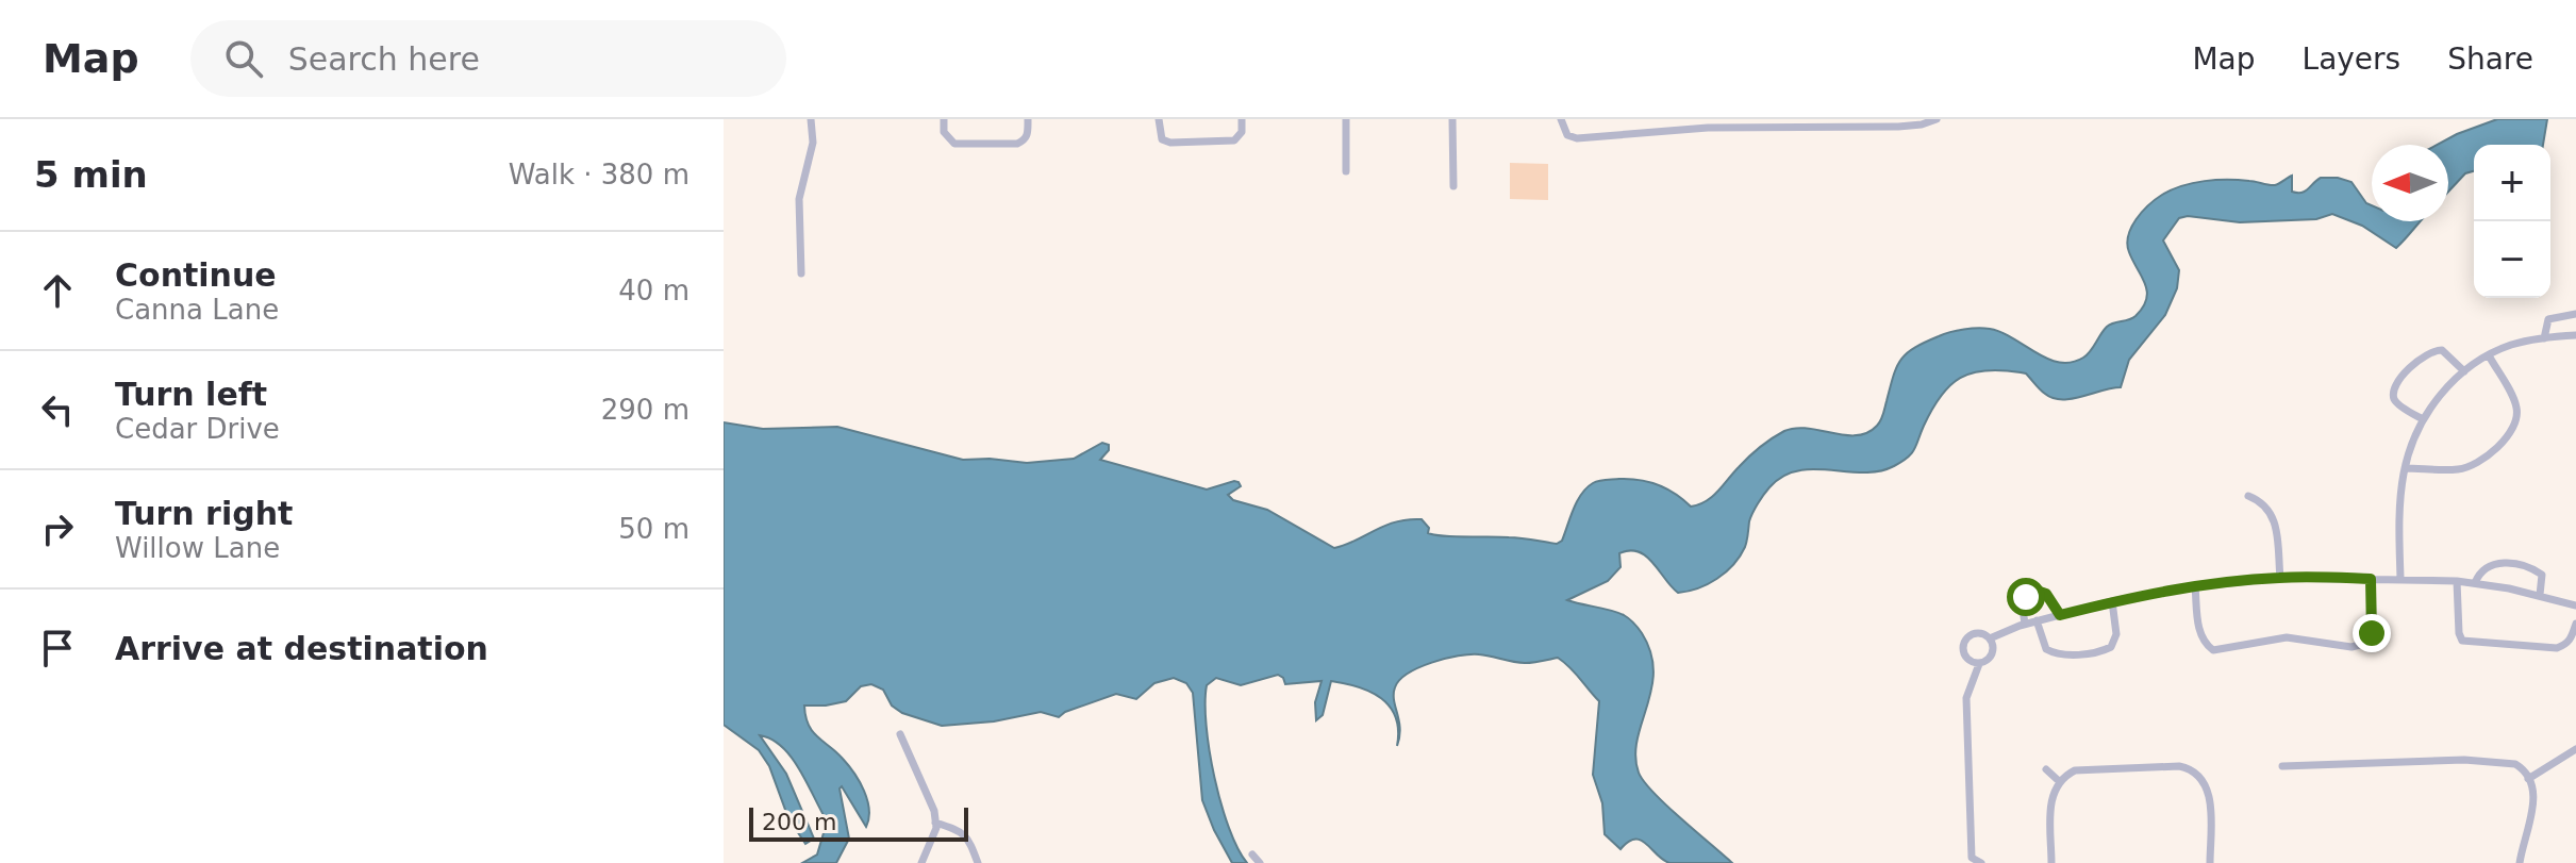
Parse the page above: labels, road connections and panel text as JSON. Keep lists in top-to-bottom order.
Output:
{
  "scale_bar": "200 m",
  "north": "left",
  "page": {
    "header": "Map",
    "search": "Search here",
    "nav": ["Map", "Layers", "Share"],
    "heading": ["5 min", "Walk · 380 m"],
    "map_buttons": ["+", "−"],
    "list": [
      ["Continue", "Canna Lane", "40 m"],
      ["Turn left", "Cedar Drive", "290 m"],
      ["Turn right", "Willow Lane", "50 m"],
      "Arrive at destination"
    ],
    "scale": "200 m"
  }
}
